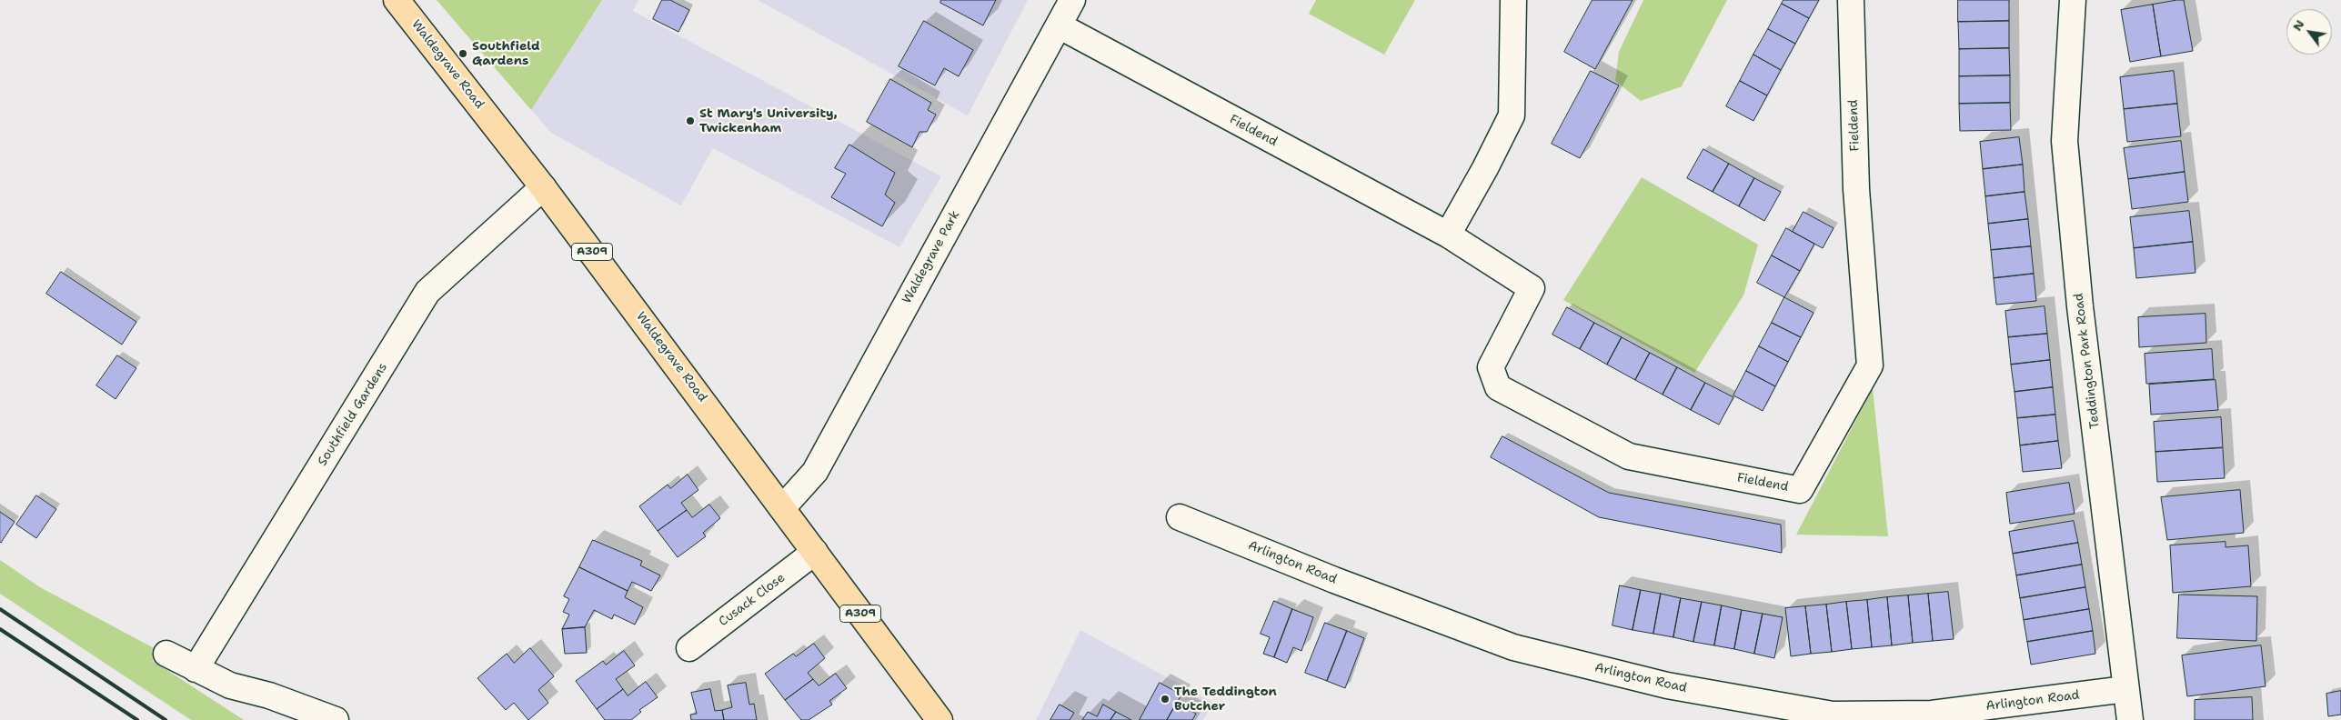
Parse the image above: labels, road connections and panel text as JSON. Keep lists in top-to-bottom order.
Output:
{
  "streets": {
    "main road": ["Waldegrave Road", "A309"],
    "street": [
      "Fieldend",
      "Waldegrave Park",
      "Teddington Park Road",
      "Southfield Gardens",
      "Arlington Road",
      "Cusack Close"
    ]
  },
  "crossings": [
    ["Waldegrave Road", "Waldegrave Park"],
    ["Waldegrave Road", "Southfield Gardens"],
    ["Waldegrave Road", "Cusack Close"],
    ["Fieldend", "Waldegrave Park"],
    ["Teddington Park Road", "Arlington Road"]
  ],
  "places": ["Southfield Gardens", "St Mary's University, Twickenham", "The Teddington Butcher"],
  "north": "top left"
}
